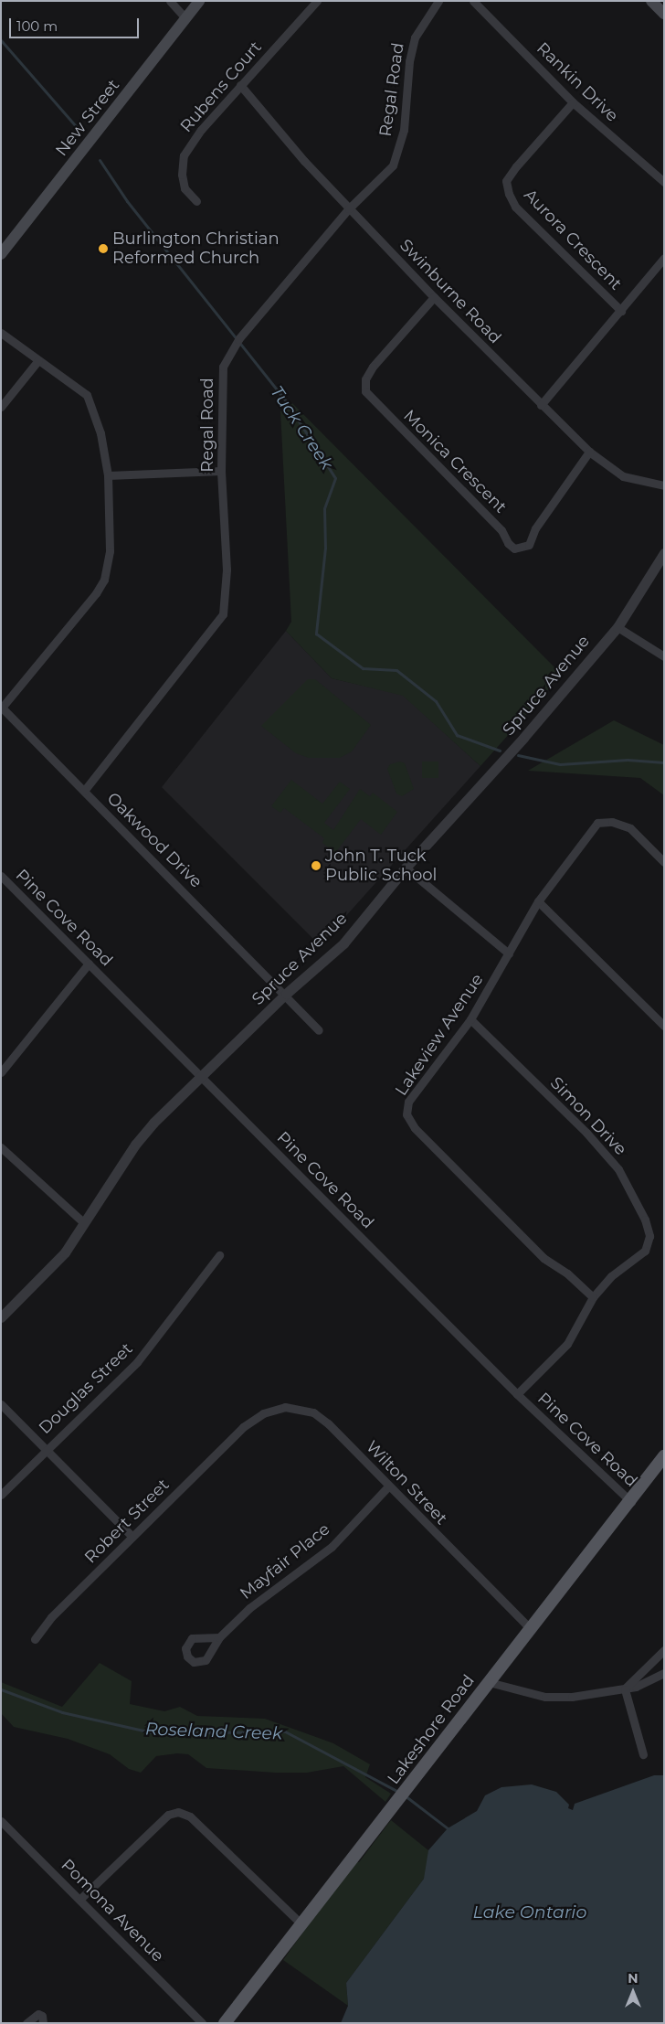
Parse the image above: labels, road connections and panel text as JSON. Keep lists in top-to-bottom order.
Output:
{
  "streets": {
    "main road": ["New Street", "Lakeshore Road"],
    "street": [
      "Rankin Drive",
      "Rubens Court",
      "Regal Road",
      "Aurora Crescent",
      "Swinburne Road",
      "Monica Crescent",
      "Spruce Avenue",
      "Oakwood Drive",
      "Pine Cove Road",
      "Lakeview Avenue",
      "Simon Drive",
      "Douglas Street",
      "Wilton Street",
      "Robert Street",
      "Mayfair Place",
      "Pomona Avenue"
    ]
  },
  "crossings": [
    ["Rankin Drive", "Aurora Crescent"],
    ["Rubens Court", "Swinburne Road"],
    ["Regal Road", "Swinburne Road"],
    ["Regal Road", "Oakwood Drive"],
    ["Swinburne Road", "Monica Crescent"],
    ["Spruce Avenue", "Oakwood Drive"],
    ["Spruce Avenue", "Pine Cove Road"],
    ["Pine Cove Road", "Simon Drive"],
    ["Pine Cove Road", "Lakeshore Road"],
    ["Lakeview Avenue", "Simon Drive"],
    ["Wilton Street", "Robert Street"],
    ["Wilton Street", "Mayfair Place"],
    ["Wilton Street", "Lakeshore Road"]
  ],
  "water": ["Tuck Creek", "Roseland Creek", "Lake Ontario"],
  "places": ["Burlington Christian Reformed Church", "John T. Tuck Public School"],
  "scale_bar": "100 m",
  "north": "top"
}
